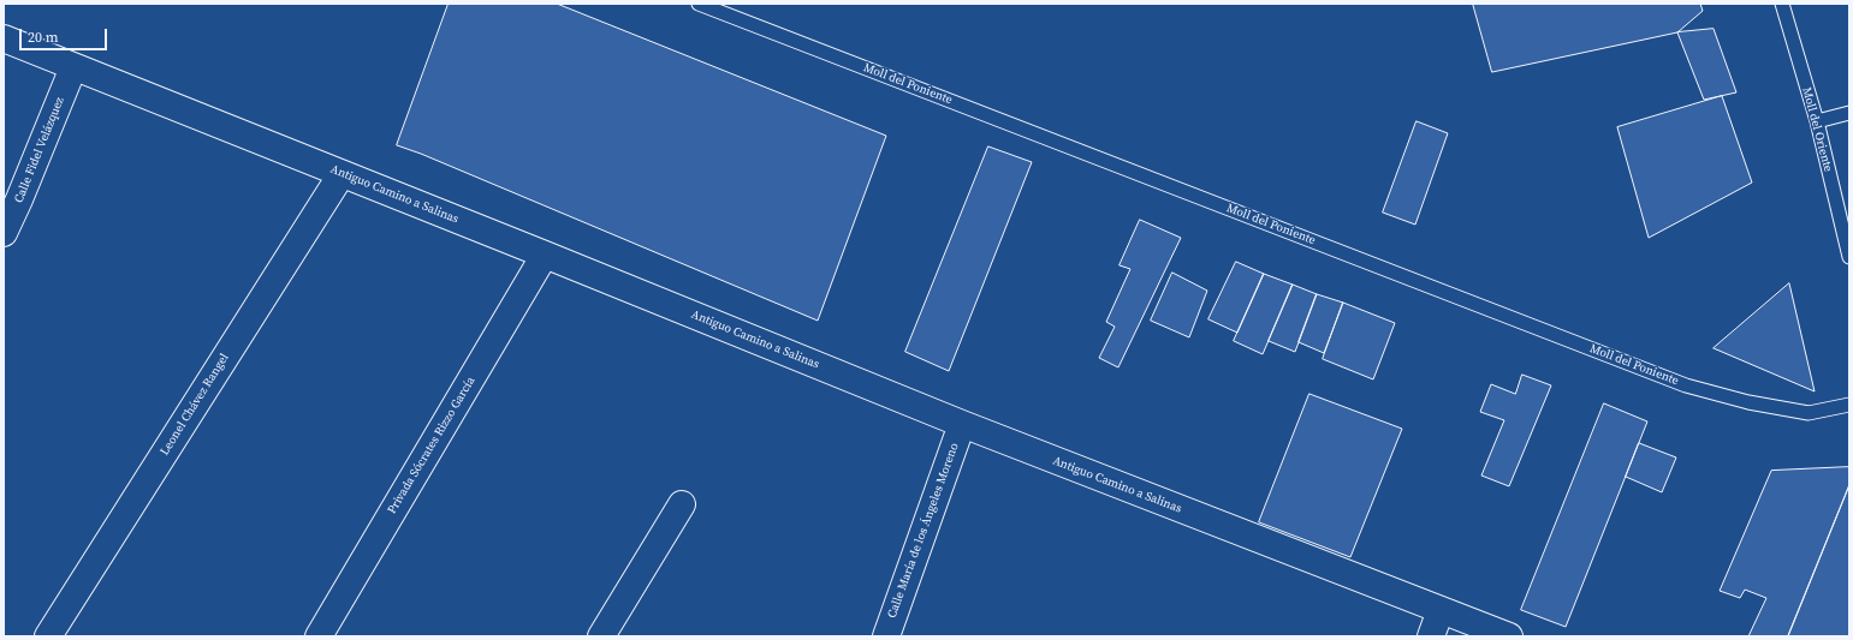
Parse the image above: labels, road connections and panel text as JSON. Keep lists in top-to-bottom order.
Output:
{
  "streets": {
    "street": [
      "Calle Fidel Velázquez",
      "Antiguo Camino a Salinas",
      "Leonel Chávez Rangel",
      "Privada Sócrates Rizzo García",
      "Calle María de los Ángeles Moreno"
    ],
    "lane": ["Moll del Poniente", "Moll del Oriente"]
  },
  "crossings": [
    ["Calle Fidel Velázquez", "Antiguo Camino a Salinas"],
    ["Antiguo Camino a Salinas", "Leonel Chávez Rangel"],
    ["Antiguo Camino a Salinas", "Privada Sócrates Rizzo García"],
    ["Antiguo Camino a Salinas", "Calle María de los Ángeles Moreno"]
  ],
  "scale_bar": "20 m"
}
